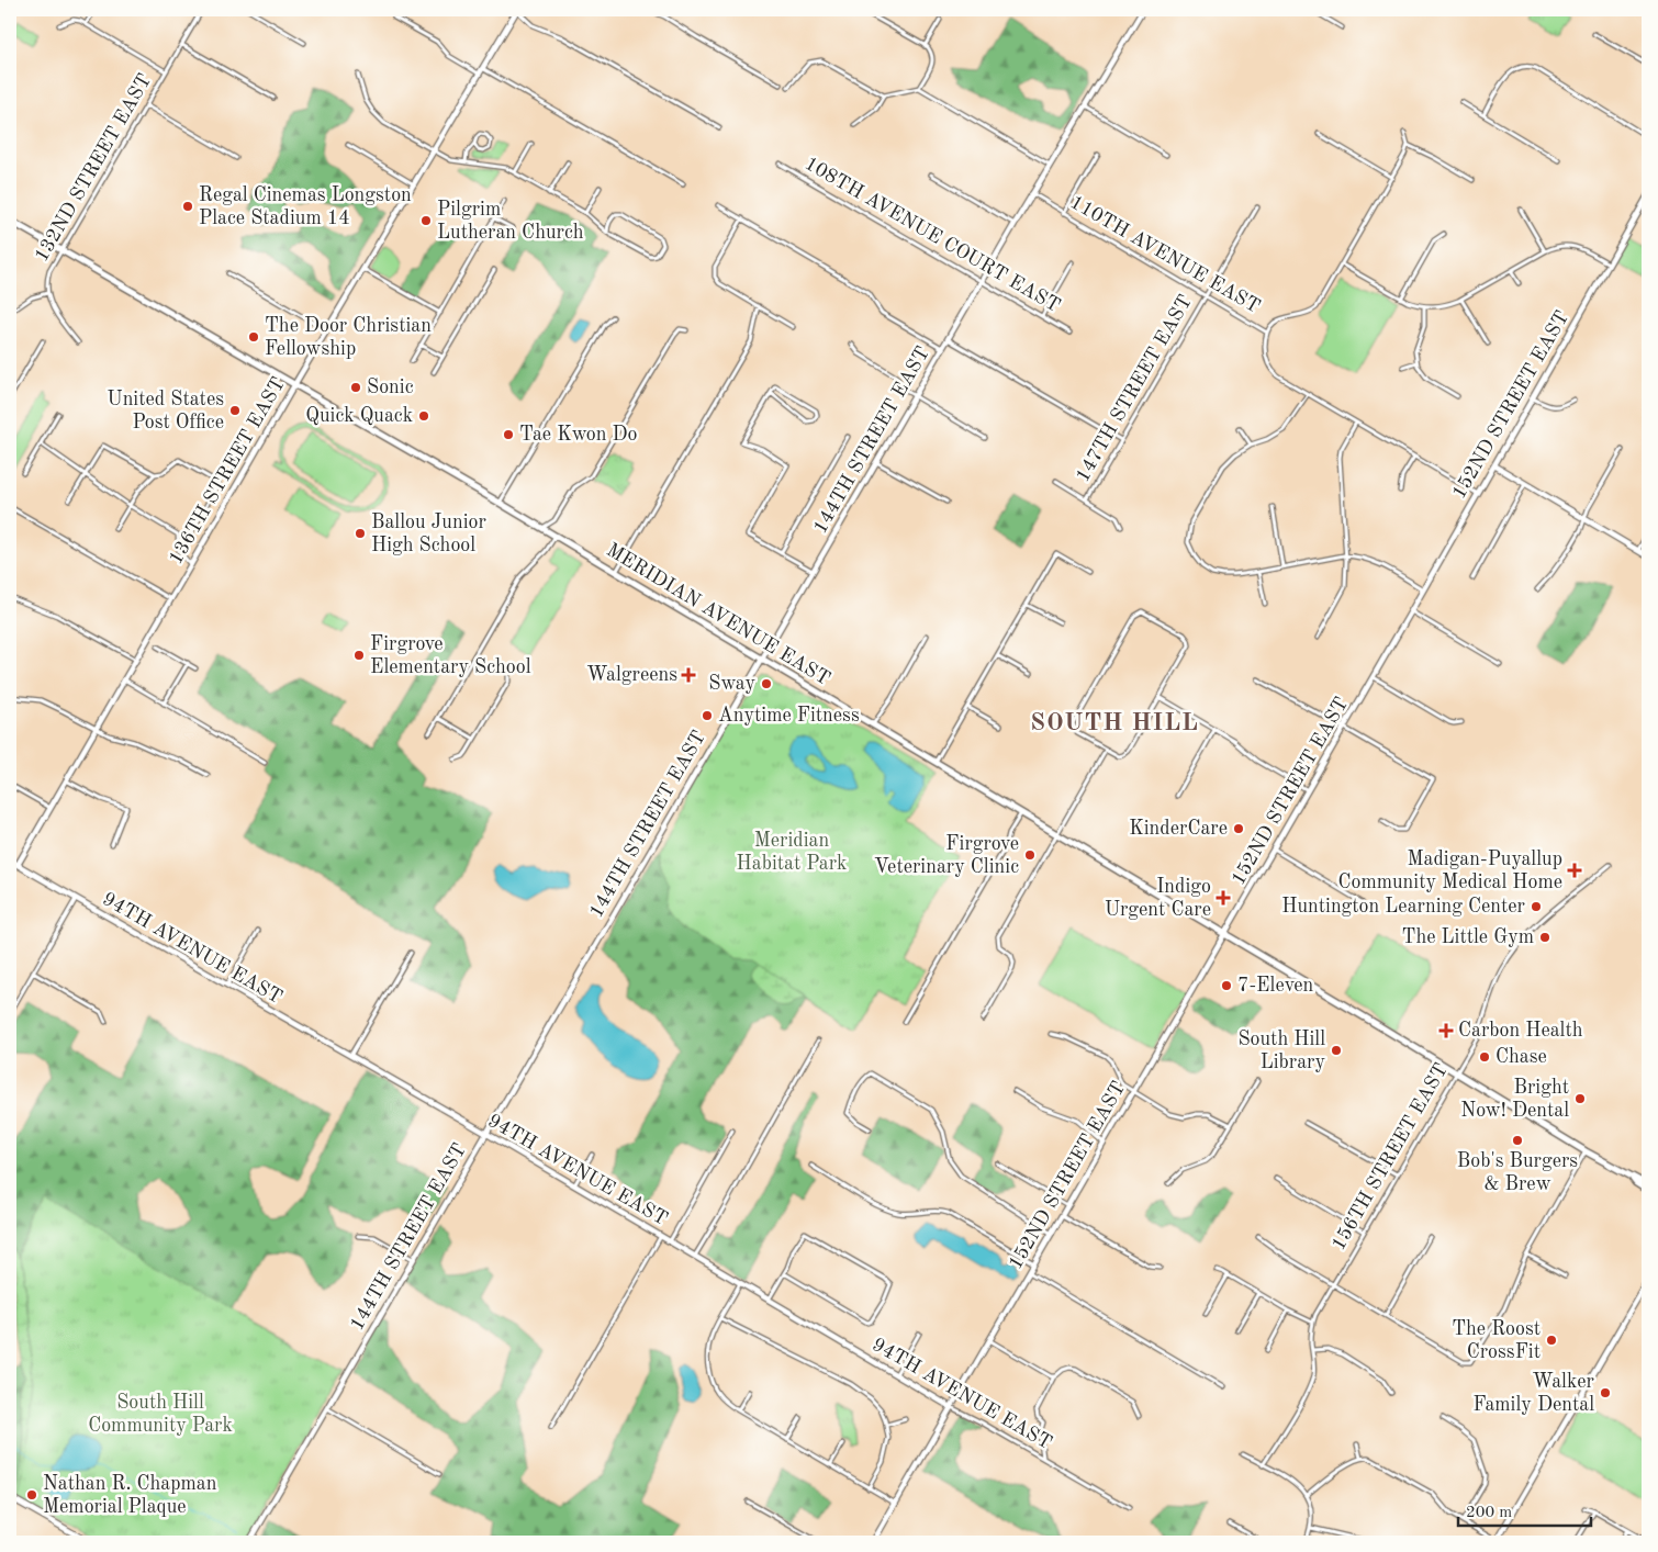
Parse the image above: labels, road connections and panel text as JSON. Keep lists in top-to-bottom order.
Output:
{
  "streets": {
    "main road": ["MERIDIAN AVENUE EAST"],
    "street": [
      "132ND STREET EAST",
      "108TH AVENUE COURT EAST",
      "110TH AVENUE EAST",
      "147TH STREET EAST",
      "152ND STREET EAST",
      "144TH STREET EAST",
      "136TH STREET EAST",
      "94TH AVENUE EAST",
      "156TH STREET EAST"
    ]
  },
  "crossings": [
    ["132ND STREET EAST", "MERIDIAN AVENUE EAST"],
    ["108TH AVENUE COURT EAST", "144TH STREET EAST"],
    ["110TH AVENUE EAST", "147TH STREET EAST"],
    ["110TH AVENUE EAST", "152ND STREET EAST"],
    ["110TH AVENUE EAST", "144TH STREET EAST"],
    ["152ND STREET EAST", "MERIDIAN AVENUE EAST"],
    ["152ND STREET EAST", "94TH AVENUE EAST"],
    ["144TH STREET EAST", "MERIDIAN AVENUE EAST"],
    ["144TH STREET EAST", "94TH AVENUE EAST"],
    ["136TH STREET EAST", "MERIDIAN AVENUE EAST"],
    ["136TH STREET EAST", "94TH AVENUE EAST"],
    ["MERIDIAN AVENUE EAST", "156TH STREET EAST"]
  ],
  "districts": ["SOUTH HILL"],
  "parks": ["Meridian Habitat Park", "South Hill Community Park"],
  "places": {
    "other": [
      "Regal Cinemas Longston Place Stadium 14",
      "Pilgrim Lutheran Church",
      "The Door Christian Fellowship",
      "Sonic",
      "United States Post Office",
      "Quick Quack",
      "Tae Kwon Do",
      "Ballou Junior High School",
      "Firgrove Elementary School",
      "Sway",
      "Anytime Fitness",
      "KinderCare",
      "Firgrove Veterinary Clinic",
      "Huntington Learning Center",
      "The Little Gym",
      "7-Eleven",
      "South Hill Library",
      "Chase",
      "Bright Now! Dental",
      "Bob's Burgers & Brew",
      "The Roost CrossFit",
      "Walker Family Dental",
      "Nathan R. Chapman Memorial Plaque"
    ],
    "health": [
      "Walgreens",
      "Madigan-Puyallup Community Medical Home",
      "Indigo Urgent Care",
      "Carbon Health"
    ]
  },
  "scale_bar": "200 m"
}
